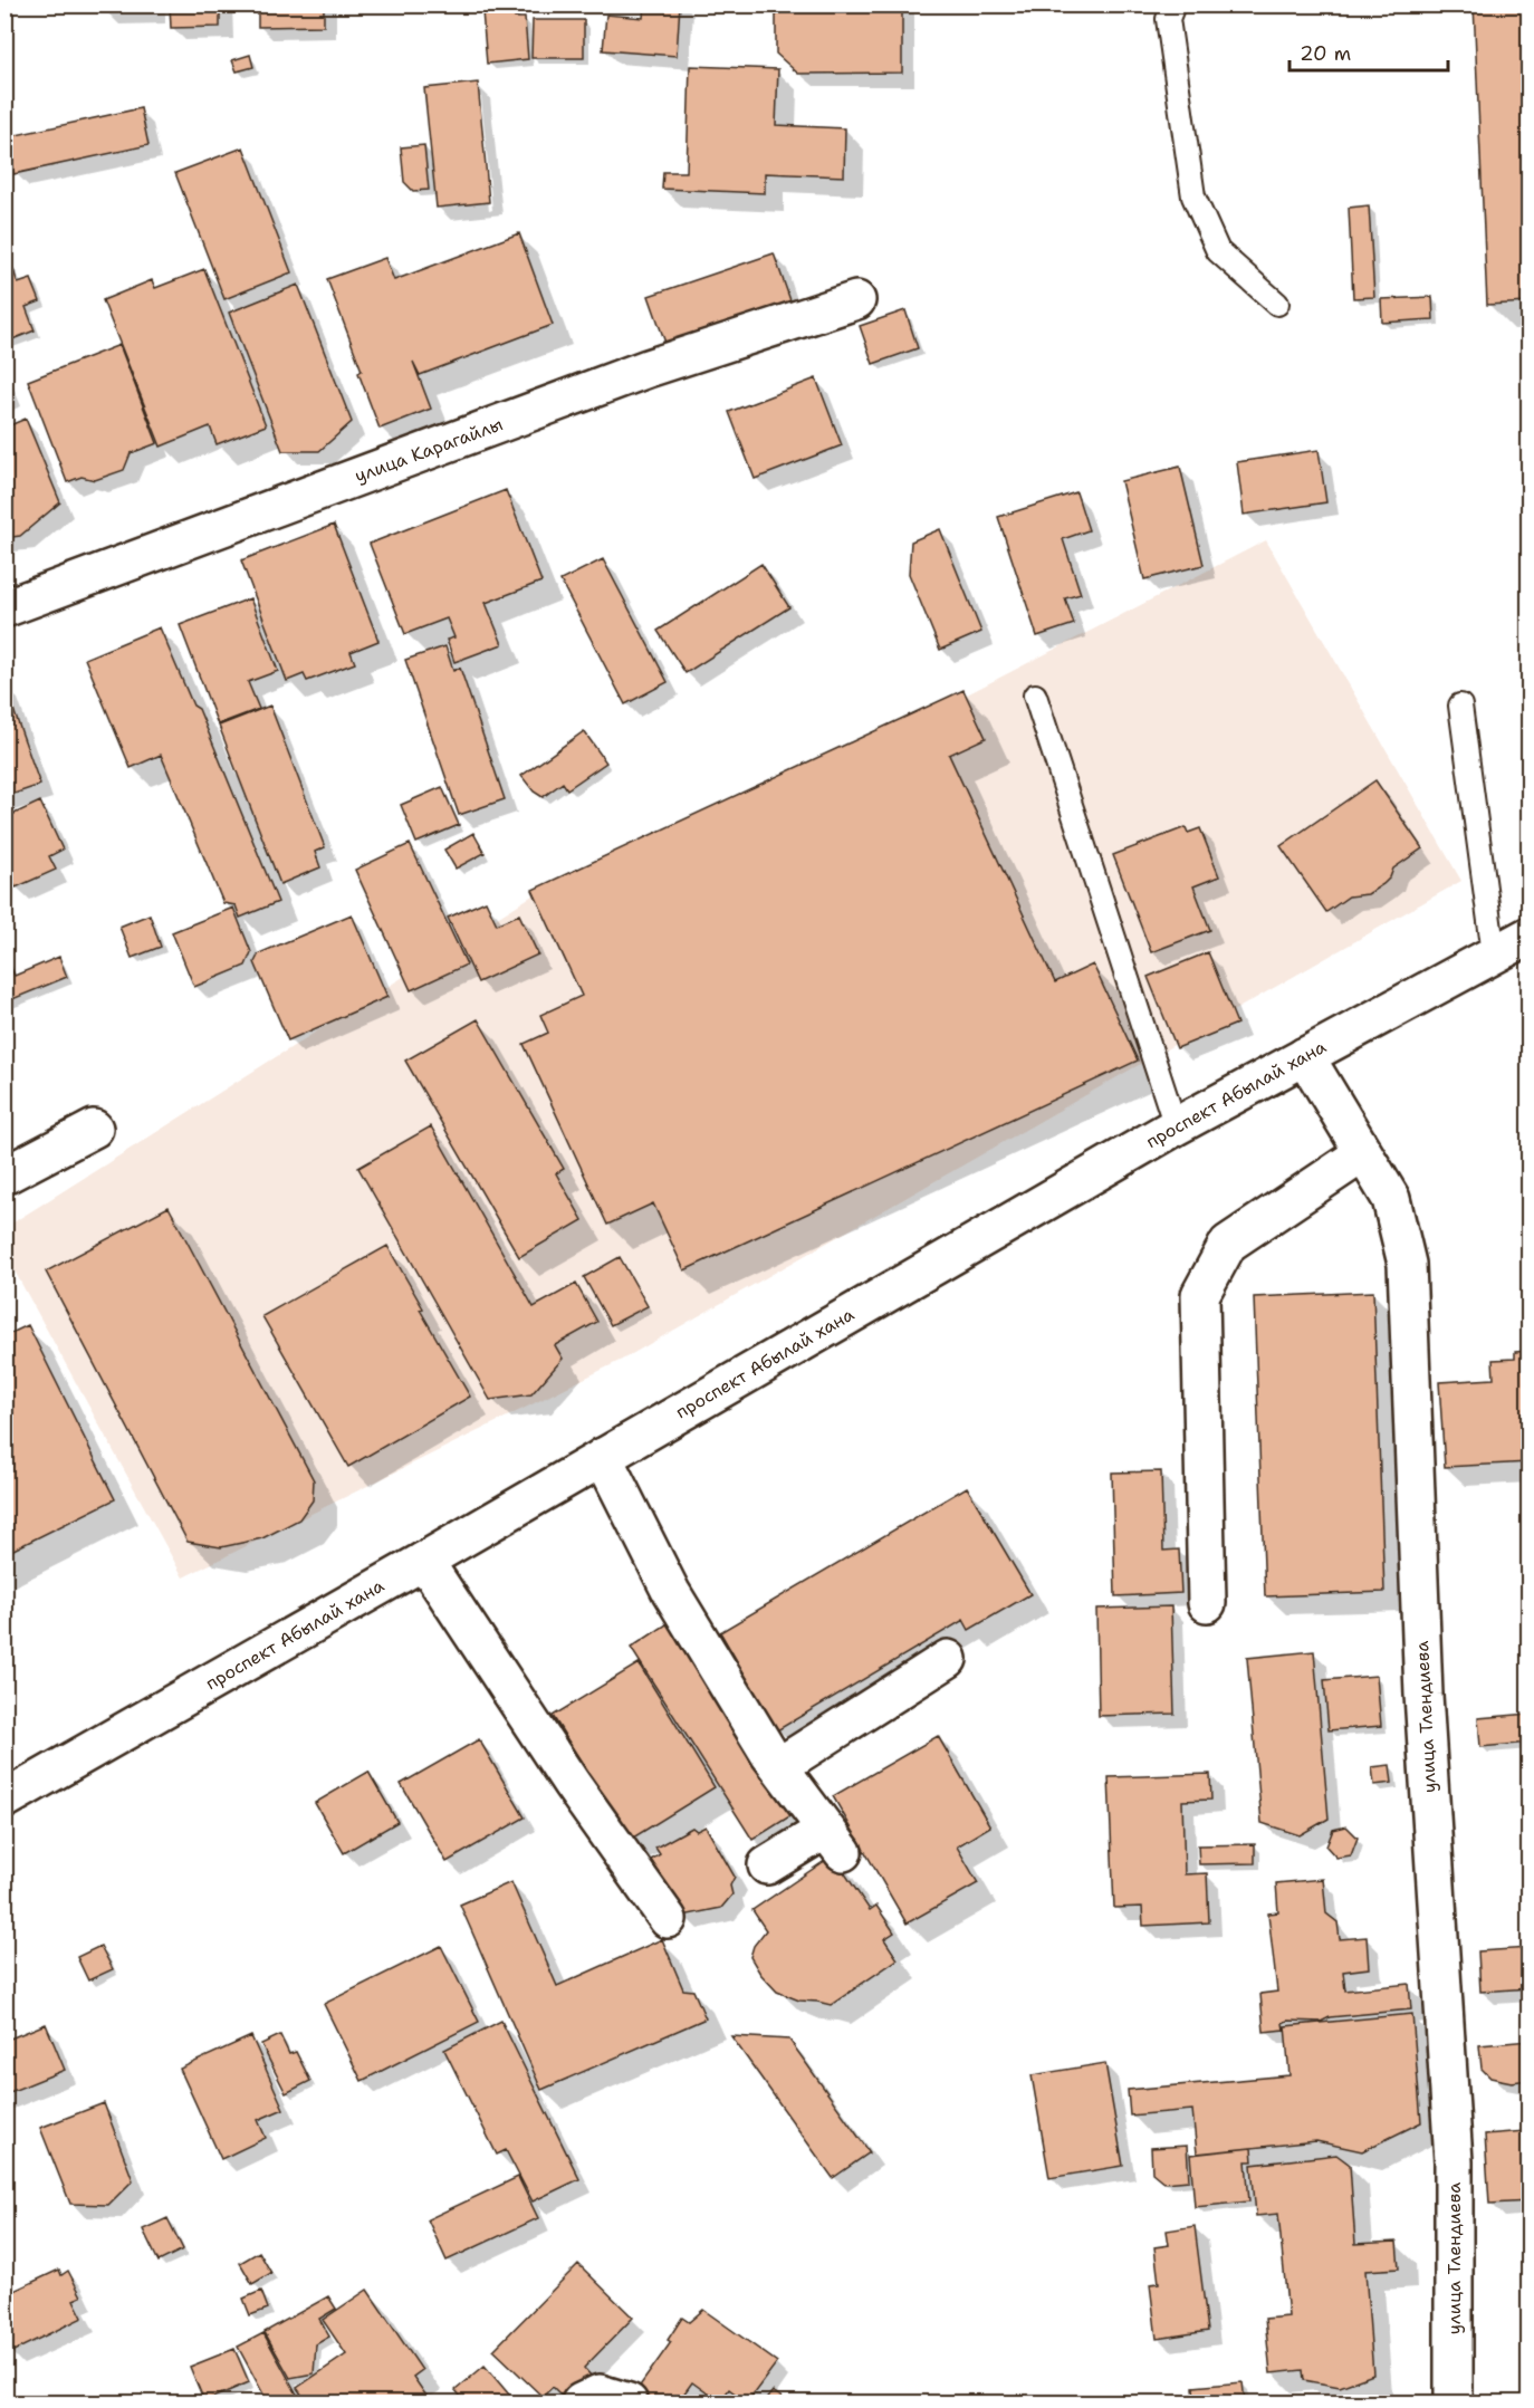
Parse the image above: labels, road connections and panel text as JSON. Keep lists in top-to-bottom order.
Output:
{
  "streets": {
    "street": ["улица Карагайлы", "проспект Абылай хана", "улица Тлендиева"]
  },
  "crossings": [
    ["проспект Абылай хана", "улица Тлендиева"]
  ],
  "scale_bar": "20 m"
}
